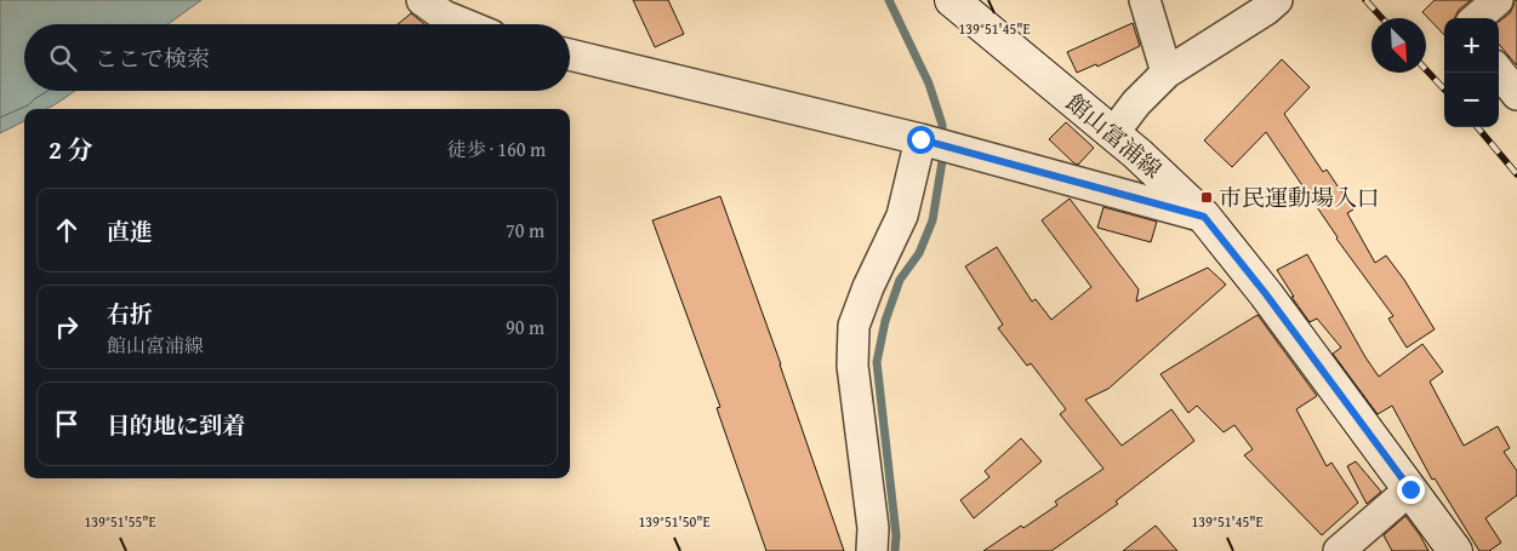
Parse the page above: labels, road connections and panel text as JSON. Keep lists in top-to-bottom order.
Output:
{
  "streets": {
    "main road": ["館山富浦線"]
  },
  "places": {
    "transit": ["市民運動場入口"]
  },
  "north": "bottom right",
  "page": {
    "map_buttons": ["+", "−"],
    "search": "ここで検索",
    "heading": ["2 分", "徒歩 · 160 m"],
    "list": [
      ["直進", "70 m"],
      ["右折", "館山富浦線", "90 m"],
      "目的地に到着"
    ]
  },
  "coordinates": ["139°51'45\"E", "139°51'55\"E", "139°51'50\"E"]
}
